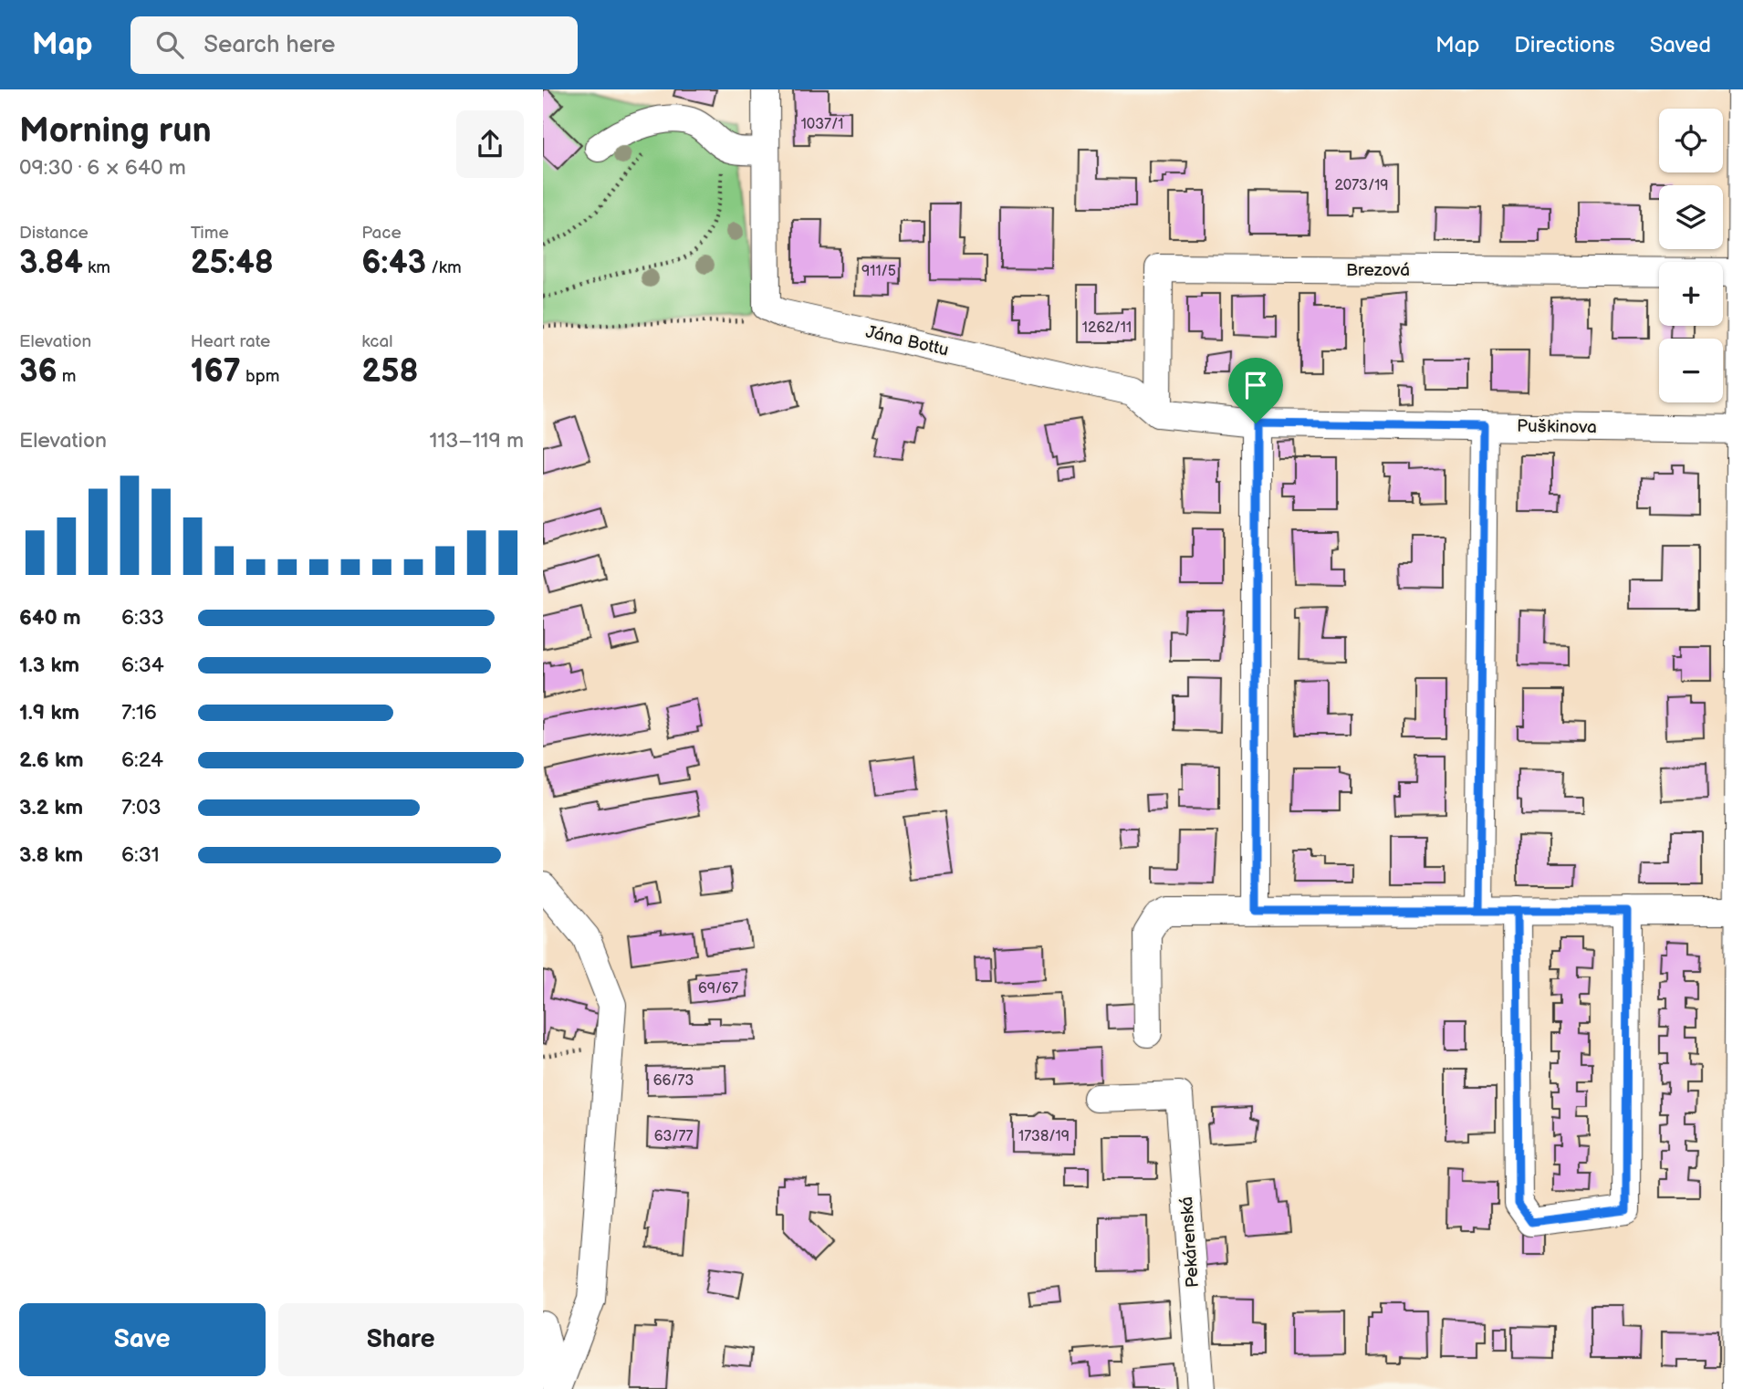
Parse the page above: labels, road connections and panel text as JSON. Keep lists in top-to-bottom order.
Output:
{
  "streets": {
    "street": [
      "Brezová",
      "Jána Bottu",
      "Puškinova",
      "Pekárenská"
    ]
  },
  "crossings": [
    ["Brezová", "Jána Bottu"]
  ],
  "house_numbers": [
    "1037/1",
    "2073/19",
    "911/5",
    "1262/11",
    "69/67",
    "66/73",
    "63/77",
    "1738/19"
  ],
  "page": {
    "header": "Map",
    "search": "Search here",
    "nav": ["Map", "Directions", "Saved"],
    "heading": ["Morning run", "09:30 · 6 × 640 m"],
    "map_buttons": ["+", "−"],
    "stats": [
      ["Distance", "3.84 km"],
      ["Time", "25:48"],
      ["Pace", "6:43 /km"],
      ["Elevation", "36 m"],
      ["Heart rate", "167 bpm"],
      ["kcal", "258"]
    ],
    "chart": ["Elevation", "113–119 m"],
    "list": [
      {
        "name": "640 m",
        "note": "6:33"
      },
      {
        "name": "1.3 km",
        "note": "6:34"
      },
      {
        "name": "1.9 km",
        "note": "7:16"
      },
      {
        "name": "2.6 km",
        "note": "6:24"
      },
      {
        "name": "3.2 km",
        "note": "7:03"
      },
      {
        "name": "3.8 km",
        "note": "6:31"
      }
    ],
    "buttons": ["Save", "Share"]
  }
}
